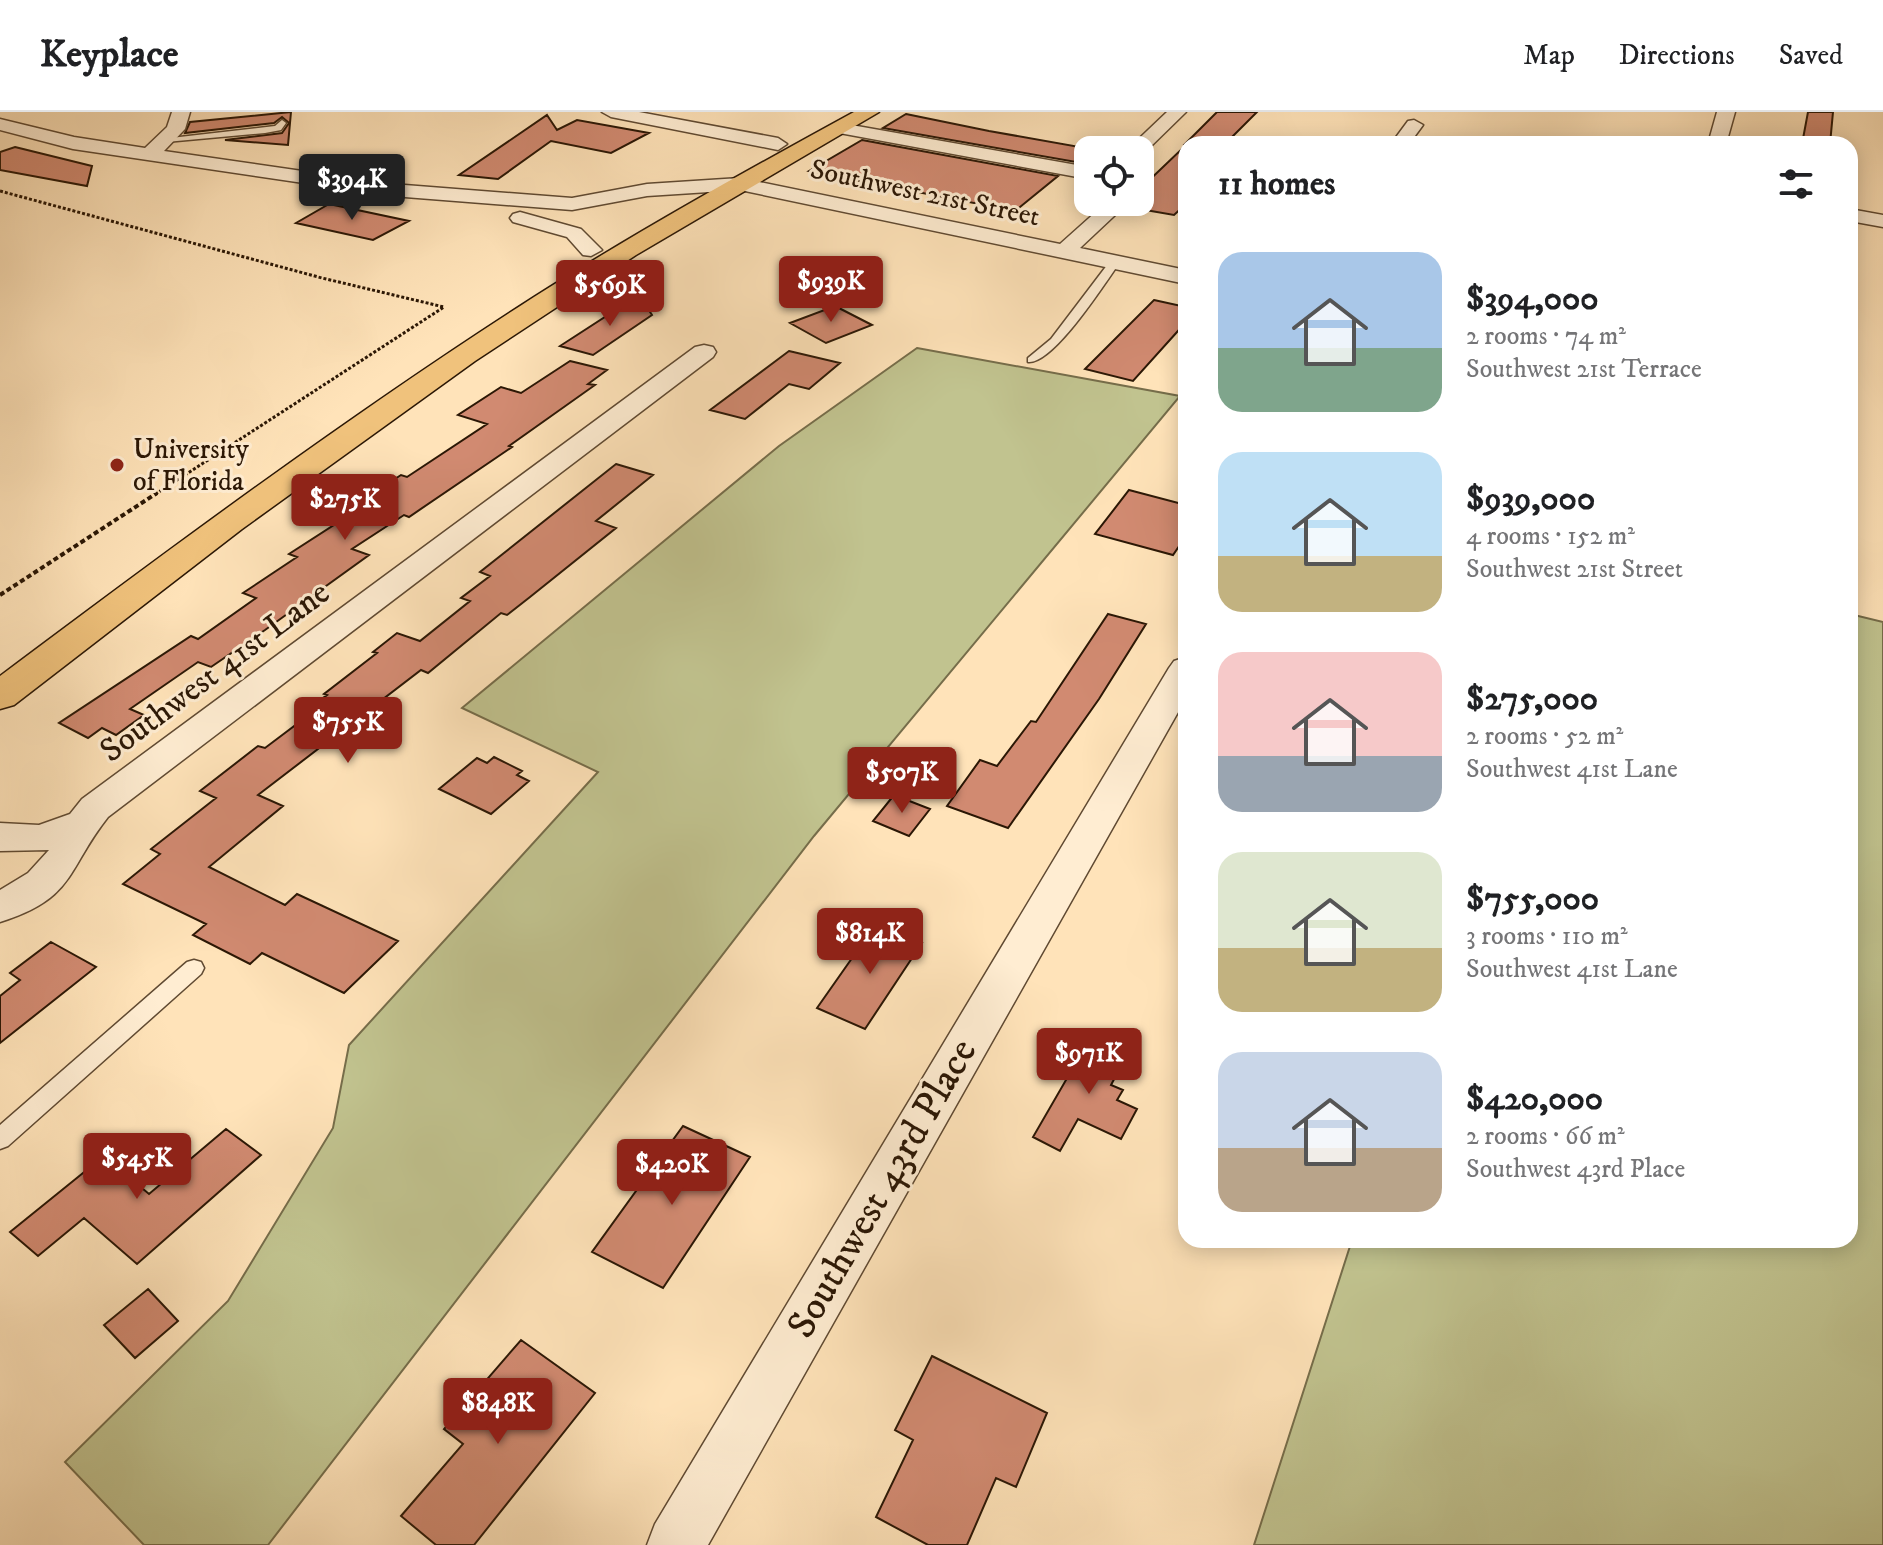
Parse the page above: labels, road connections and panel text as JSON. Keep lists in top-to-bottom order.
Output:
{
  "streets": {
    "street": ["Southwest 21st Street", "Southwest 41st Lane", "Southwest 43rd Place"]
  },
  "places": ["University of Florida"],
  "page": {
    "header": "Keyplace",
    "nav": ["Map", "Directions", "Saved"],
    "heading": "11 homes",
    "price": [
      "$394K",
      "$939K",
      "$569K",
      "$275K",
      "$755K",
      "$507K",
      "$814K",
      "$971K",
      "$545K",
      "$420K",
      "$848K"
    ],
    "list": [
      {
        "name": "$394,000",
        "note": "2 rooms · 74 m² · Southwest 21st Terrace"
      },
      {
        "name": "$939,000",
        "note": "4 rooms · 152 m² · Southwest 21st Street"
      },
      {
        "name": "$275,000",
        "note": "2 rooms · 52 m² · Southwest 41st Lane"
      },
      {
        "name": "$755,000",
        "note": "3 rooms · 110 m² · Southwest 41st Lane"
      },
      {
        "name": "$420,000",
        "note": "2 rooms · 66 m² · Southwest 43rd Place"
      }
    ]
  }
}
